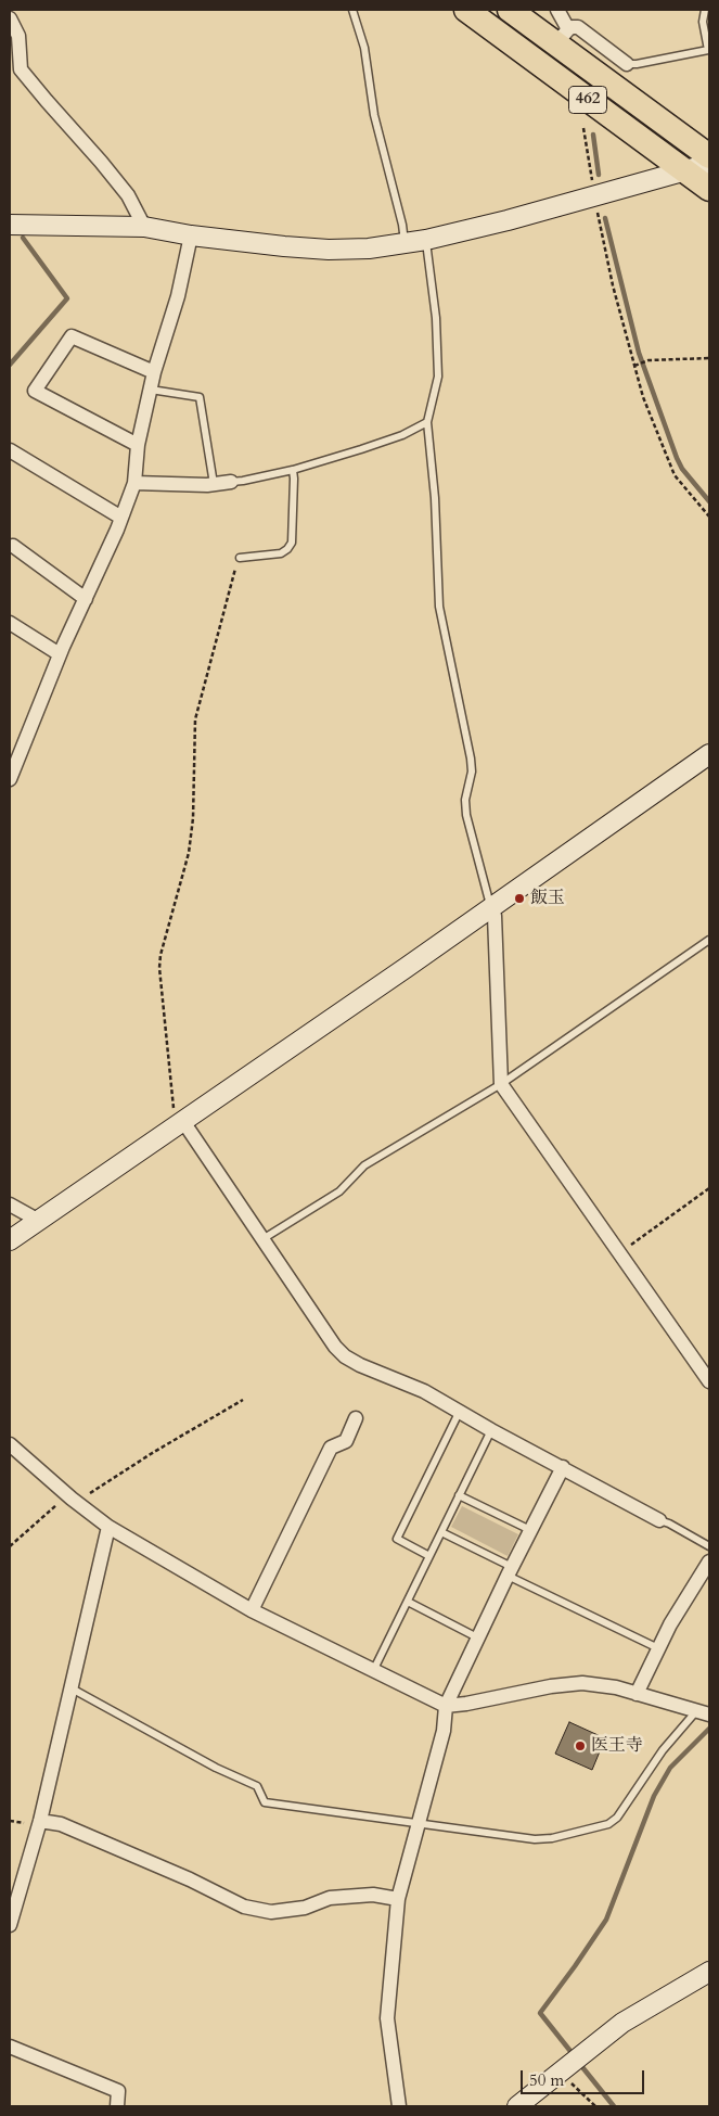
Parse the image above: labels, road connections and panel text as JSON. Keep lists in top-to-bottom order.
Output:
{
  "streets": {
    "highway": ["462"]
  },
  "places": ["飯玉", "医王寺"],
  "scale_bar": "50 m"
}
